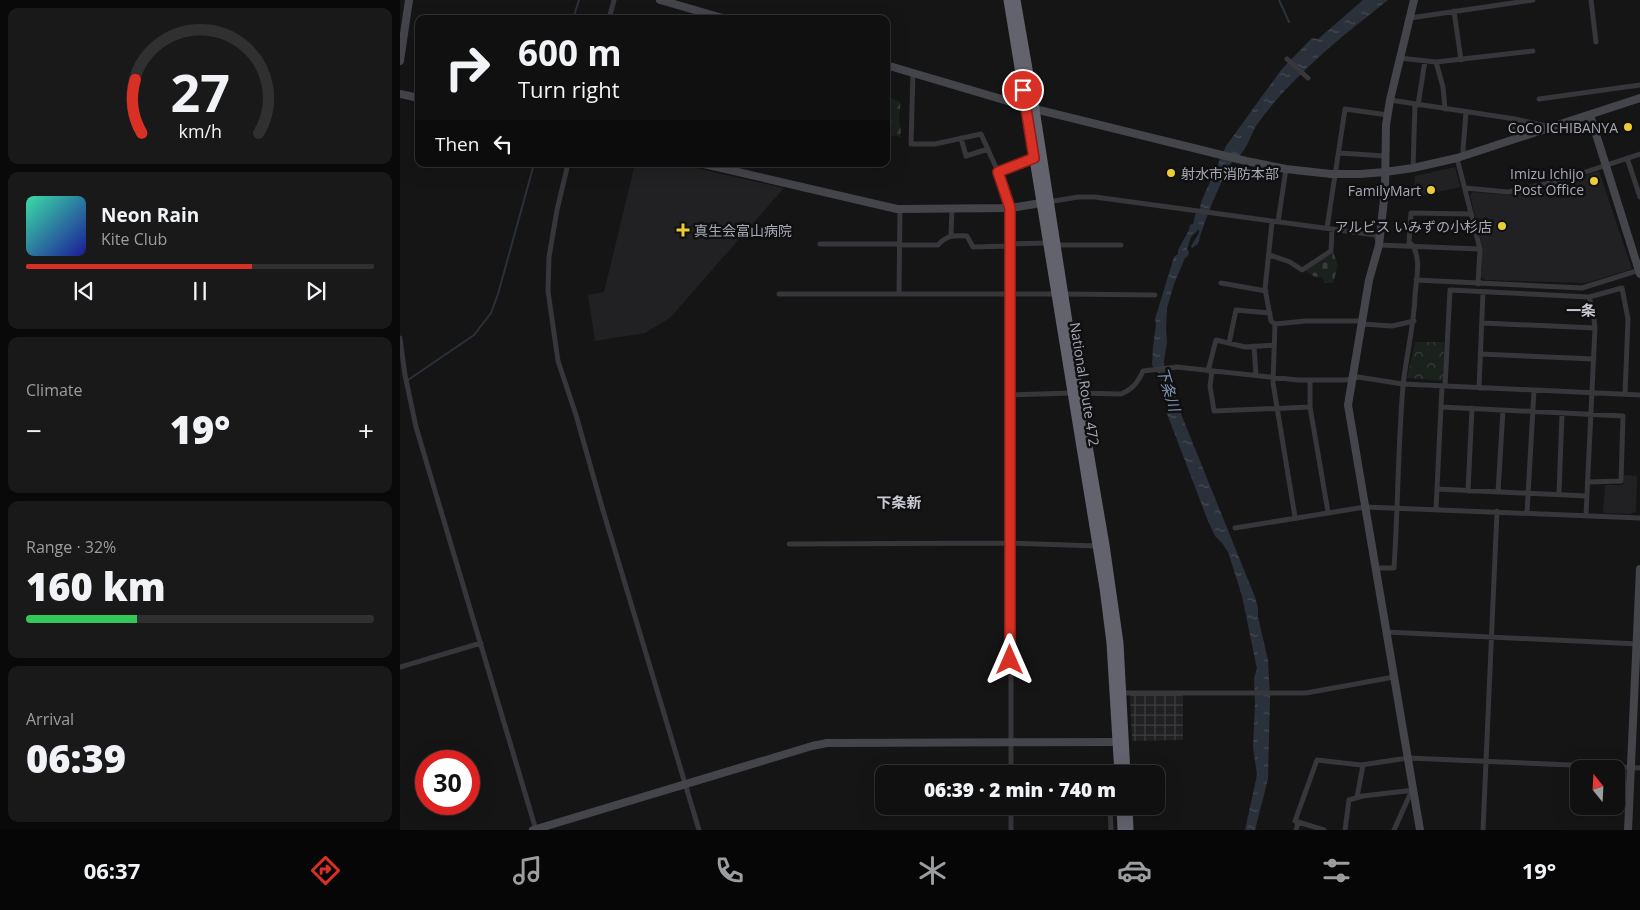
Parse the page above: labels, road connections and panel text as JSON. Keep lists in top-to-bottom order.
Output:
{
  "streets": {
    "highway": ["National Route 472"]
  },
  "districts": ["一条", "下条新"],
  "water": ["下条川"],
  "places": {
    "other": [
      "CoCo ICHIBANYA",
      "射水市消防本部",
      "Imizu Ichijo Post Office",
      "FamilyMart",
      "アルビス いみずの小杉店"
    ],
    "health": ["真生会富山病院"]
  },
  "north": "top",
  "page": {
    "turn": ["600 m", "Turn right"],
    "then": "Then",
    "song": ["Neon Rain", "Kite Club"],
    "tile": [
      "Climate",
      ["Range · 32%", "160 km"],
      ["Arrival", "06:39"]
    ],
    "heat": ["−", "19°", "+"],
    "limit": "30",
    "trip": "06:39 · 2 min · 740 m",
    "tabs": ["06:37", "19°"],
    "gauge": ["27", "km/h"]
  }
}
